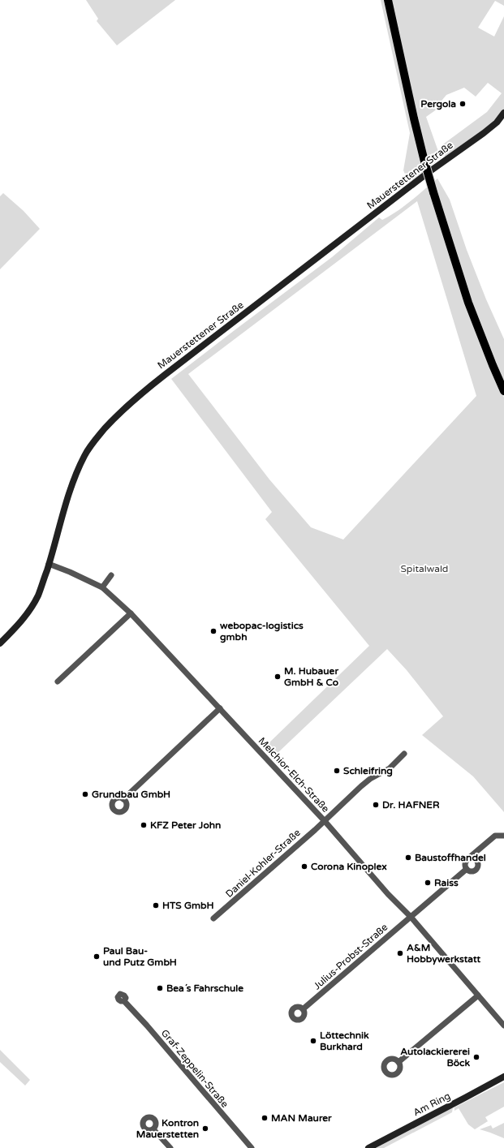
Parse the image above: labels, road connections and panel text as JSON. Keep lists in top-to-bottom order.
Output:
{
  "streets": {
    "main road": ["Mauerstettener Straße", "Am Ring"],
    "street": [
      "Melchior-Elch-Straße",
      "Daniel-Kohler-Straße",
      "Julius-Probst-Straße",
      "Graf-Zeppelin-Straße"
    ]
  },
  "crossings": [
    ["Mauerstettener Straße", "Melchior-Elch-Straße"],
    ["Melchior-Elch-Straße", "Daniel-Kohler-Straße"],
    ["Melchior-Elch-Straße", "Julius-Probst-Straße"]
  ],
  "parks": ["Spitalwald"],
  "places": [
    "Pergola",
    "webopac-logistics gmbh",
    "M. Hubauer GmbH & Co",
    "Schleifring",
    "Grundbau GmbH",
    "Dr. HAFNER",
    "KFZ Peter John",
    "Baustoffhandel",
    "Corona Kinoplex",
    "Raiss",
    "HTS GmbH",
    "A&M Hobbywerkstatt",
    "Paul Bau- und Putz GmbH",
    "Bea´s Fahrschule",
    "Löttechnik Burkhard",
    "Autolackiererei Böck",
    "MAN Maurer",
    "Kontron Mauerstetten"
  ]
}
